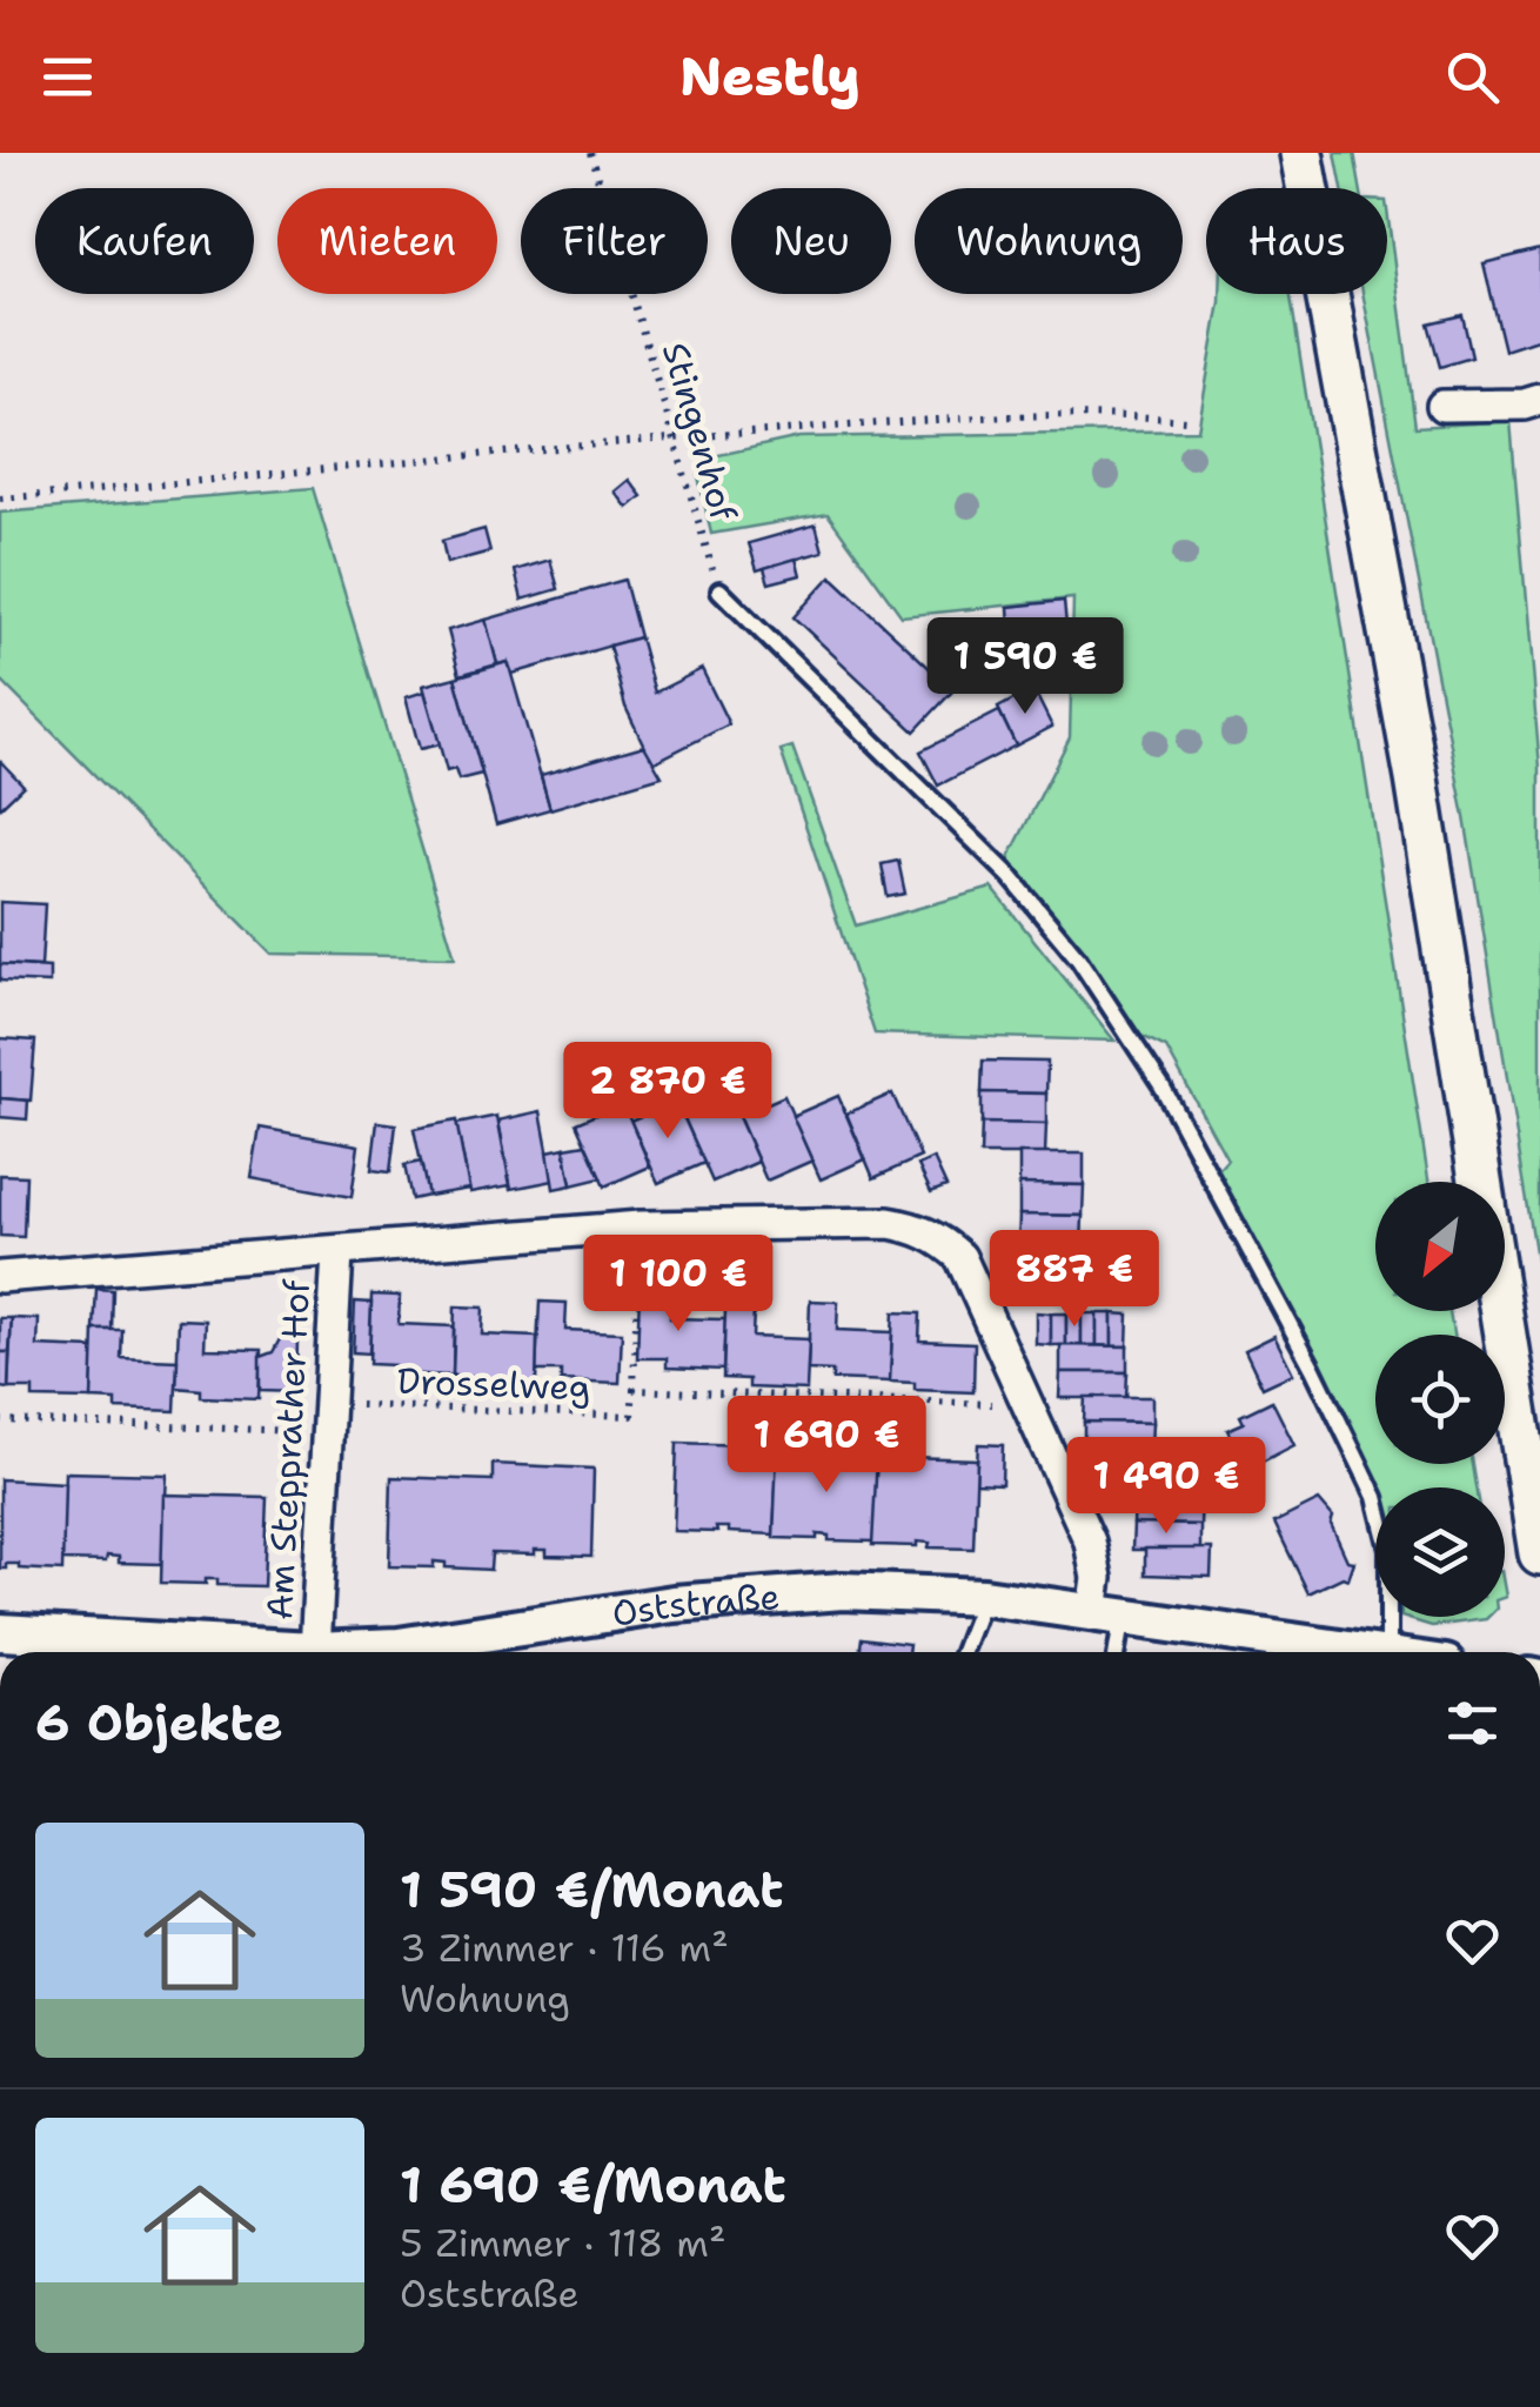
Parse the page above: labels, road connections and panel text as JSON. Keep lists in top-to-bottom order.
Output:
{
  "streets": {
    "street": ["Am Stepprather Hof", "Oststraße"],
    "path": ["Stingenhof", "Drosselweg"]
  },
  "crossings": [
    ["Drosselweg", "Am Stepprather Hof"],
    ["Am Stepprather Hof", "Oststraße"]
  ],
  "north": "bottom left",
  "page": {
    "header": "Nestly",
    "chip": [
      "Kaufen",
      "Mieten",
      "Filter",
      "Neu",
      "Wohnung",
      "Haus"
    ],
    "price": [
      "1 590 €",
      "2 870 €",
      "887 €",
      "1 100 €",
      "1 690 €",
      "1 490 €"
    ],
    "heading": "6 Objekte",
    "list": [
      {
        "name": "1 590 €/Monat",
        "note": "3 Zimmer · 116 m² · Wohnung"
      },
      {
        "name": "1 690 €/Monat",
        "note": "5 Zimmer · 118 m² · Oststraße"
      }
    ]
  }
}
